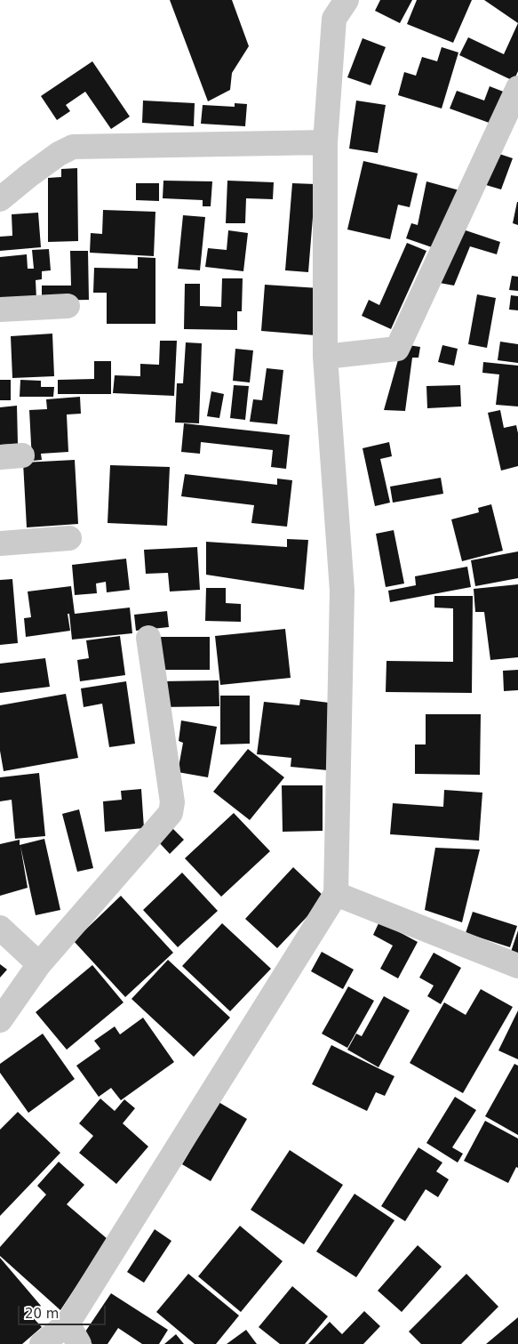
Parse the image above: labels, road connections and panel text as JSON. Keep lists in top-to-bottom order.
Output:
{
  "scale_bar": "20 m"
}
